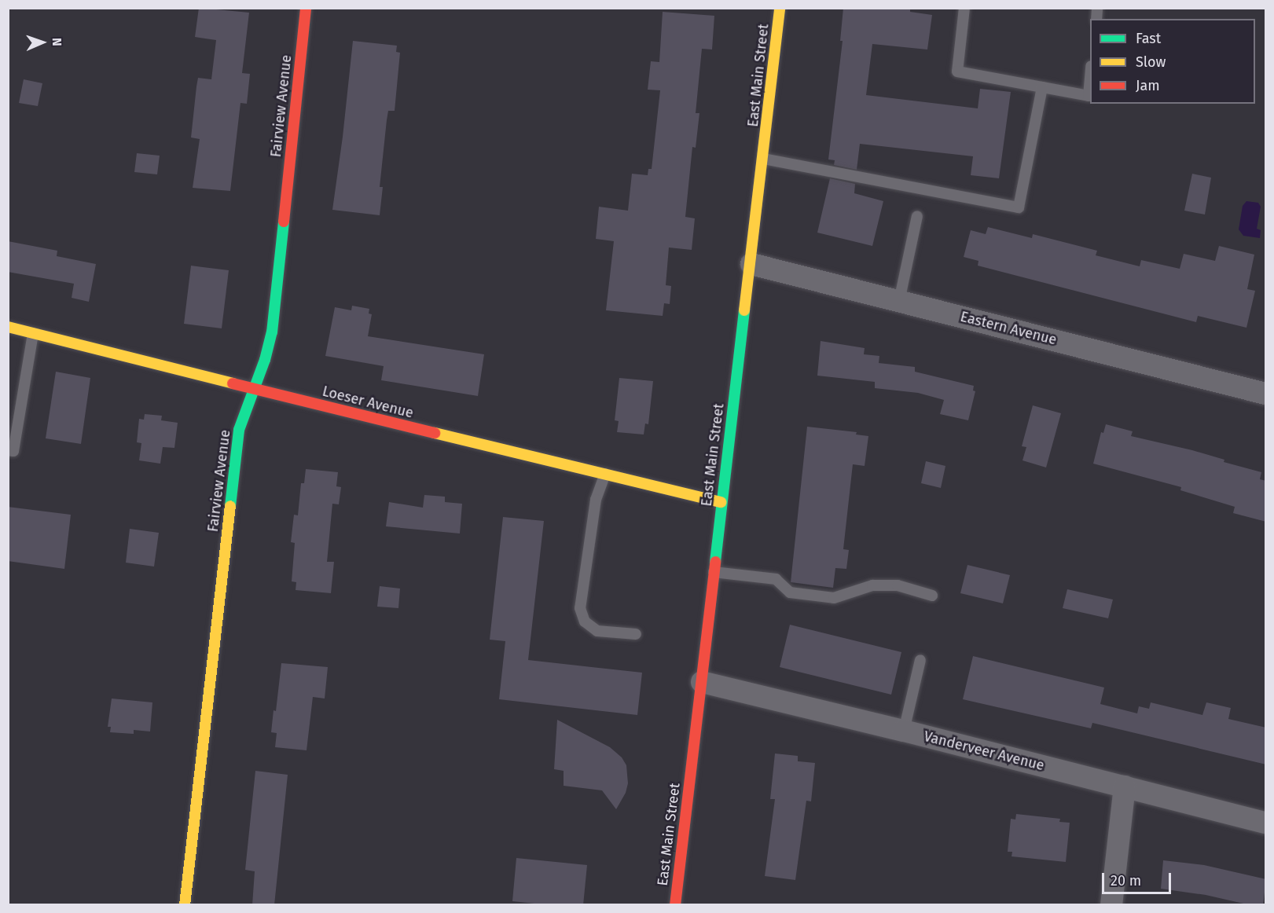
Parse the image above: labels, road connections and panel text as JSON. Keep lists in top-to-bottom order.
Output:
{
  "streets": {
    "street": [
      "East Main Street",
      "Fairview Avenue",
      "Eastern Avenue",
      "Loeser Avenue",
      "Vanderveer Avenue"
    ]
  },
  "crossings": [
    ["East Main Street", "Eastern Avenue"],
    ["East Main Street", "Loeser Avenue"],
    ["East Main Street", "Vanderveer Avenue"],
    ["Fairview Avenue", "Loeser Avenue"]
  ],
  "legend": ["Fast", "Slow", "Jam"],
  "scale_bar": "20 m",
  "north": "right"
}
